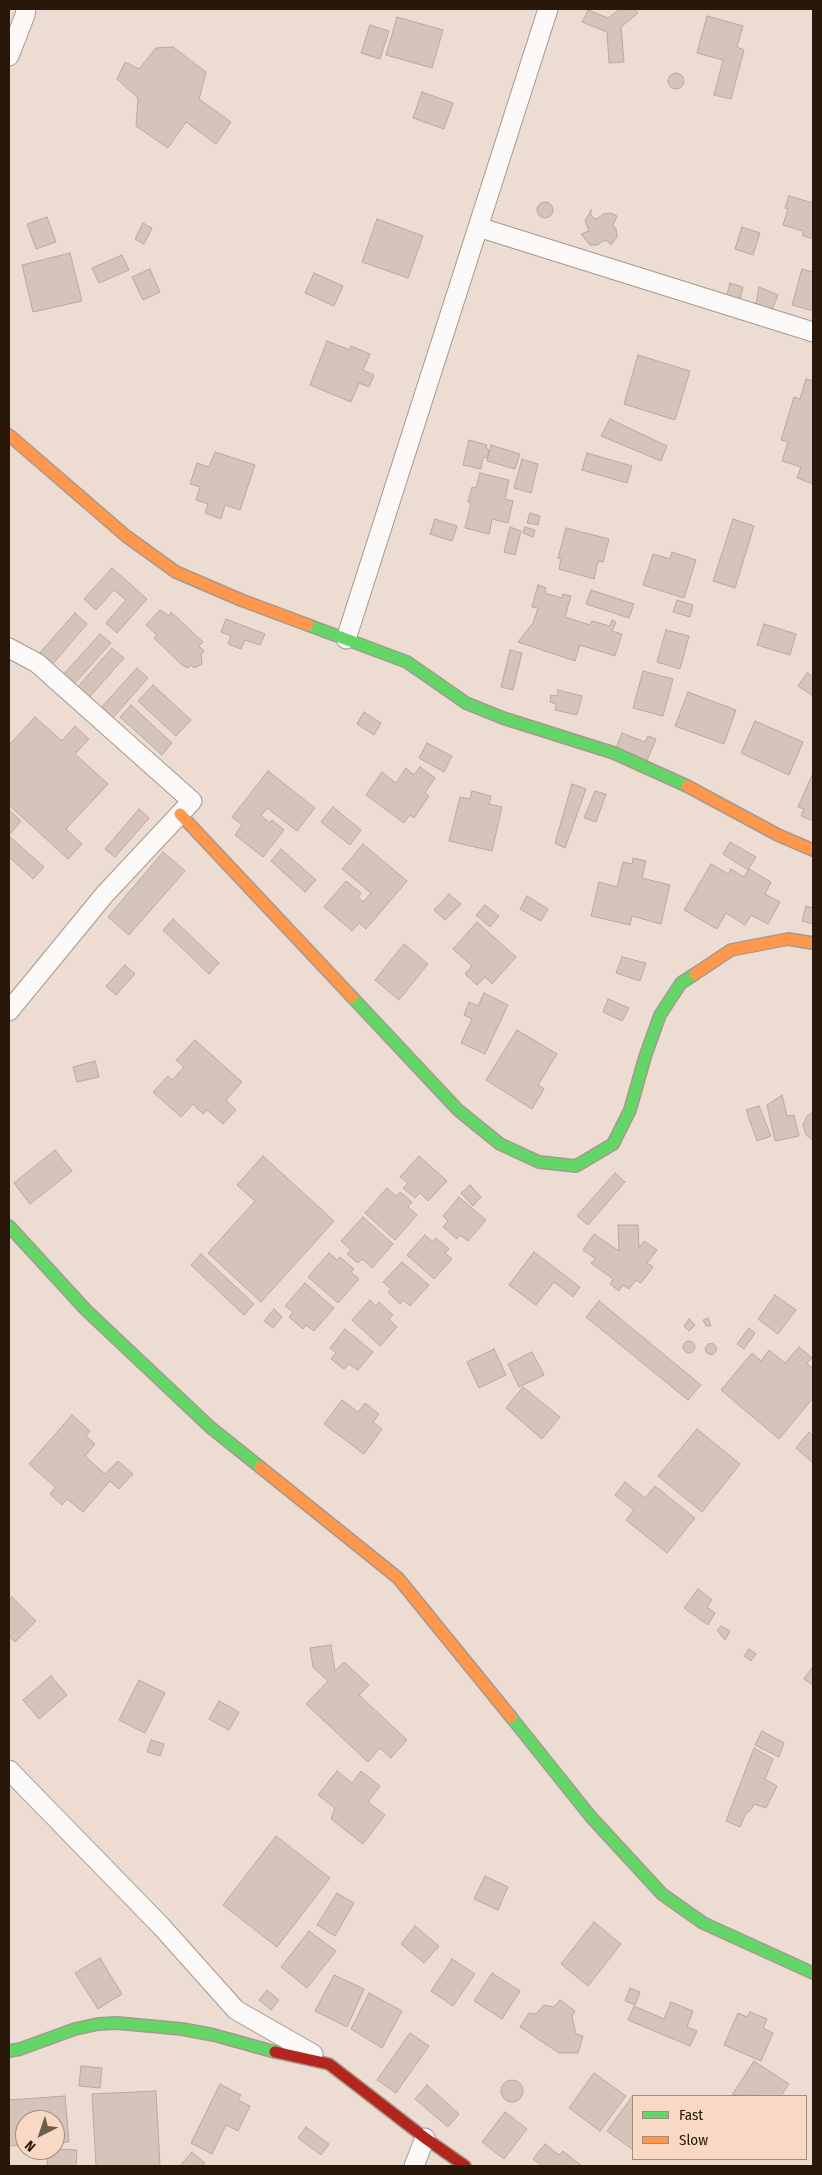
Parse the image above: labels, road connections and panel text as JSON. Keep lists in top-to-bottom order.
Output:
{
  "legend": ["Fast", "Slow"],
  "north": "bottom left"
}
